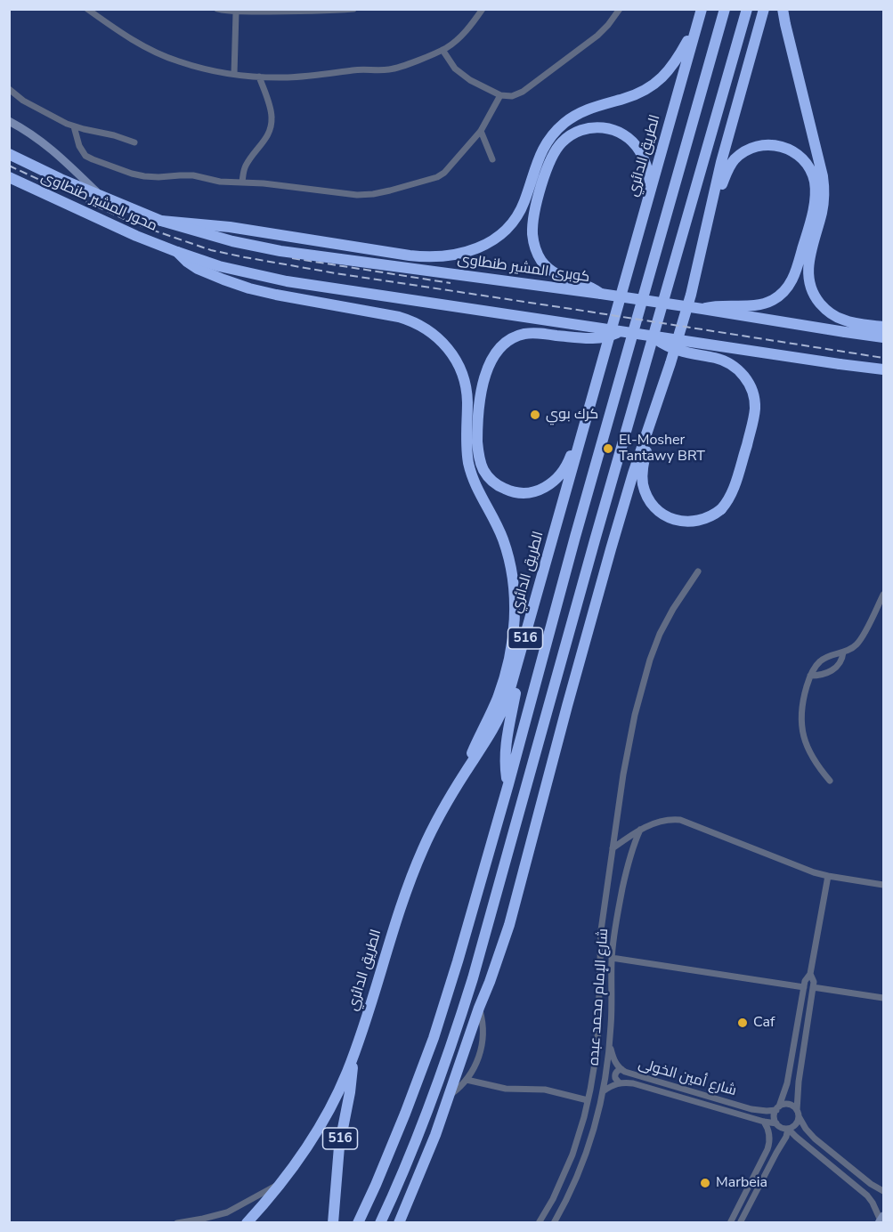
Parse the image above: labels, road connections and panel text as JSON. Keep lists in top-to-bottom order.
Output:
{
  "streets": {
    "highway": [
      "الطريق الدائري",
      "محور المشير طنطاوى",
      "كوبرى المشير طنطاوى",
      "516"
    ],
    "street": ["شارع الإمام محمد عبده", "شارع أمين الخولى"]
  },
  "crossings": [
    ["الطريق الدائري", "516"],
    ["محور المشير طنطاوى", "كوبرى المشير طنطاوى"],
    ["شارع الإمام محمد عبده", "شارع أمين الخولى"]
  ],
  "places": [
    "كرك بوي",
    "El-Mosher Tantawy BRT",
    "Caf",
    "Marbeia"
  ]
}
